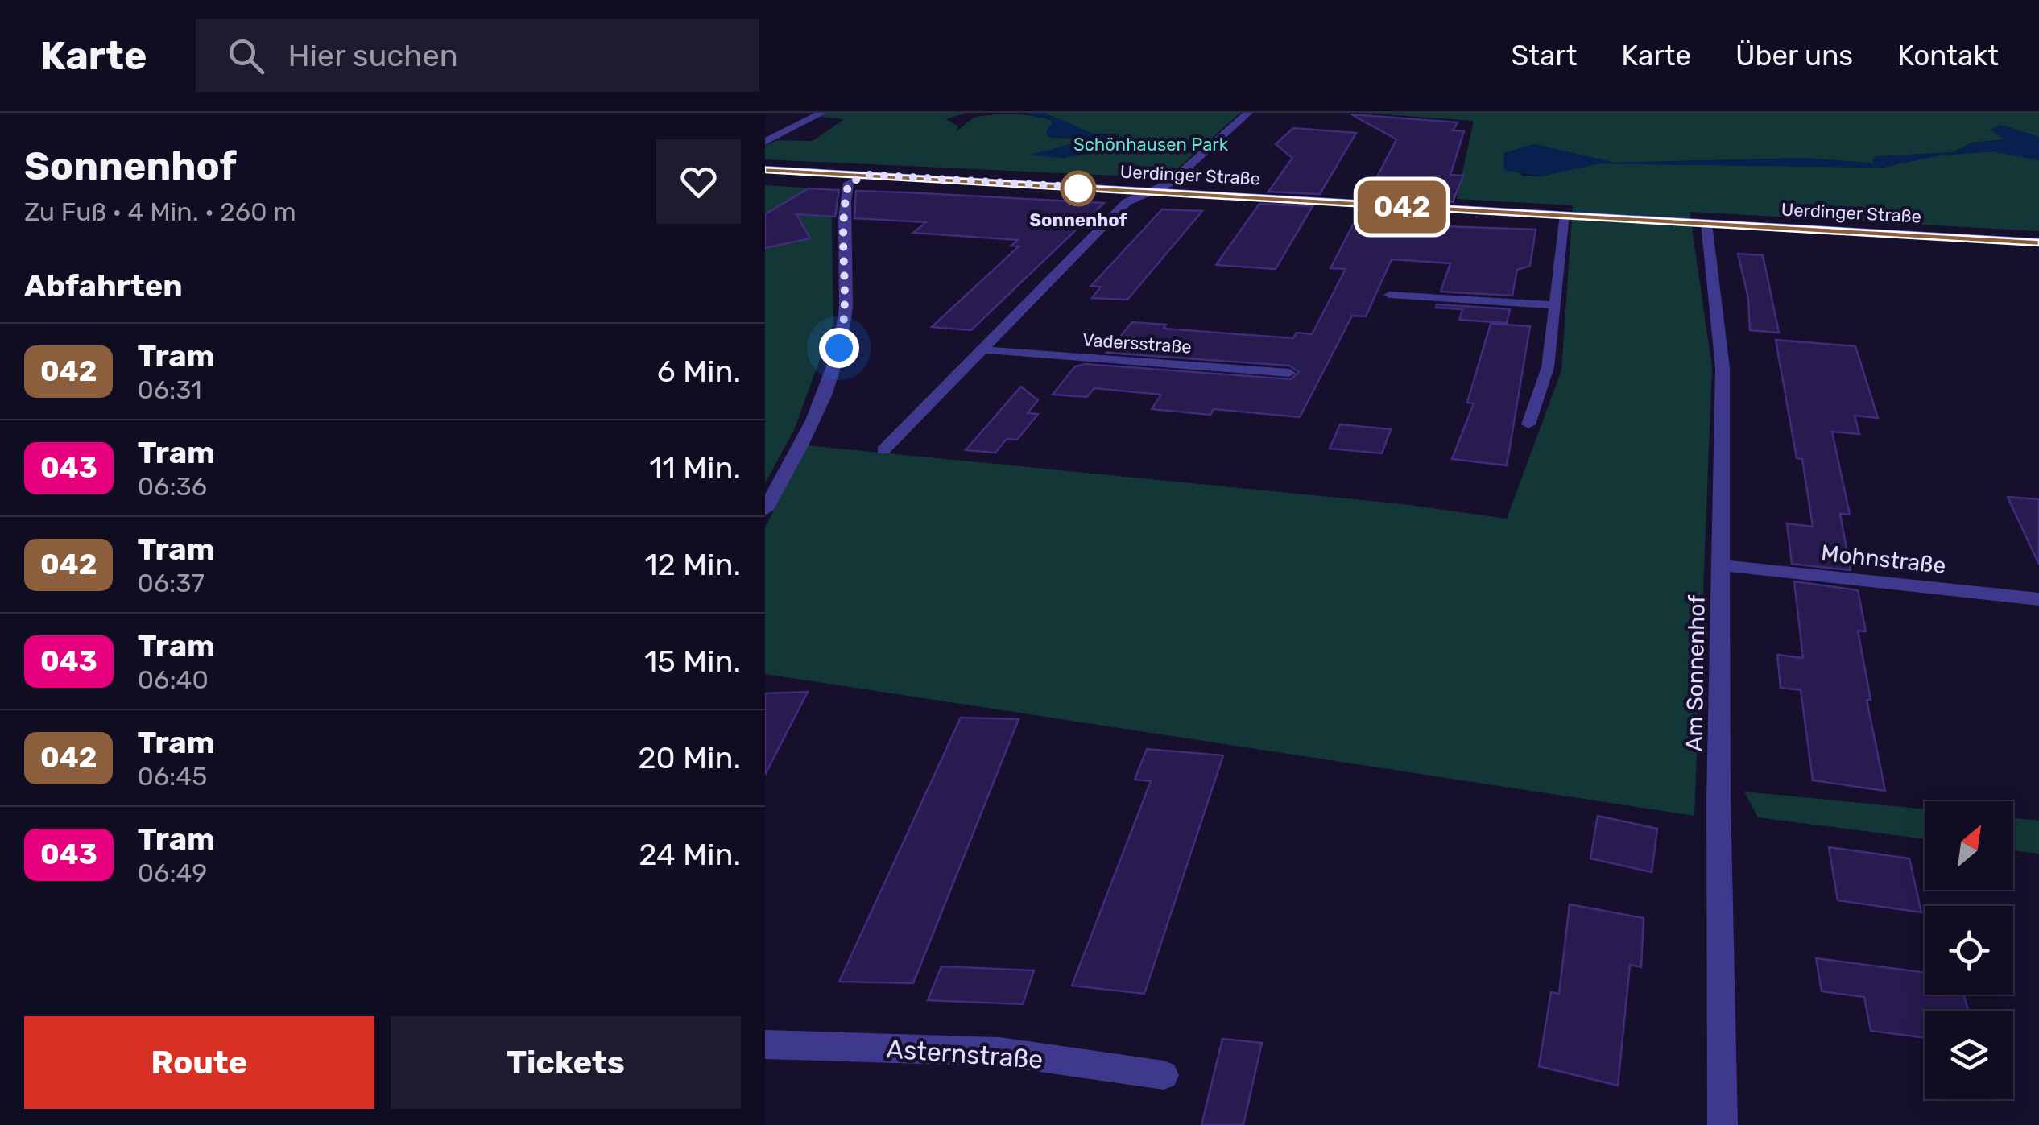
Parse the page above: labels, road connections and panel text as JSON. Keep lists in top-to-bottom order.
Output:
{
  "streets": {
    "main road": ["Uerdinger Straße"],
    "street": ["Mohnstraße", "Am Sonnenhof", "Asternstraße"],
    "lane": ["Vadersstraße"]
  },
  "crossings": [
    ["Uerdinger Straße", "Am Sonnenhof"],
    ["Mohnstraße", "Am Sonnenhof"]
  ],
  "parks": ["Schönhausen Park"],
  "places": ["Sonnenhof"],
  "lines": ["tram line 042"],
  "north": "top right",
  "page": {
    "header": "Karte",
    "search": "Hier suchen",
    "nav": [
      "Start",
      "Karte",
      "Über uns",
      "Kontakt"
    ],
    "heading": [
      ["Sonnenhof", "Zu Fuß · 4 Min. · 260 m"],
      "Abfahrten"
    ],
    "on_map": "042",
    "list": [
      {
        "mark": "042",
        "name": "Tram",
        "note": "06:31",
        "value": "6 Min."
      },
      {
        "mark": "043",
        "name": "Tram",
        "note": "06:36",
        "value": "11 Min."
      },
      {
        "mark": "042",
        "name": "Tram",
        "note": "06:37",
        "value": "12 Min."
      },
      {
        "mark": "043",
        "name": "Tram",
        "note": "06:40",
        "value": "15 Min."
      },
      {
        "mark": "042",
        "name": "Tram",
        "note": "06:45",
        "value": "20 Min."
      },
      {
        "mark": "043",
        "name": "Tram",
        "note": "06:49",
        "value": "24 Min."
      }
    ],
    "buttons": ["Route", "Tickets"]
  }
}
